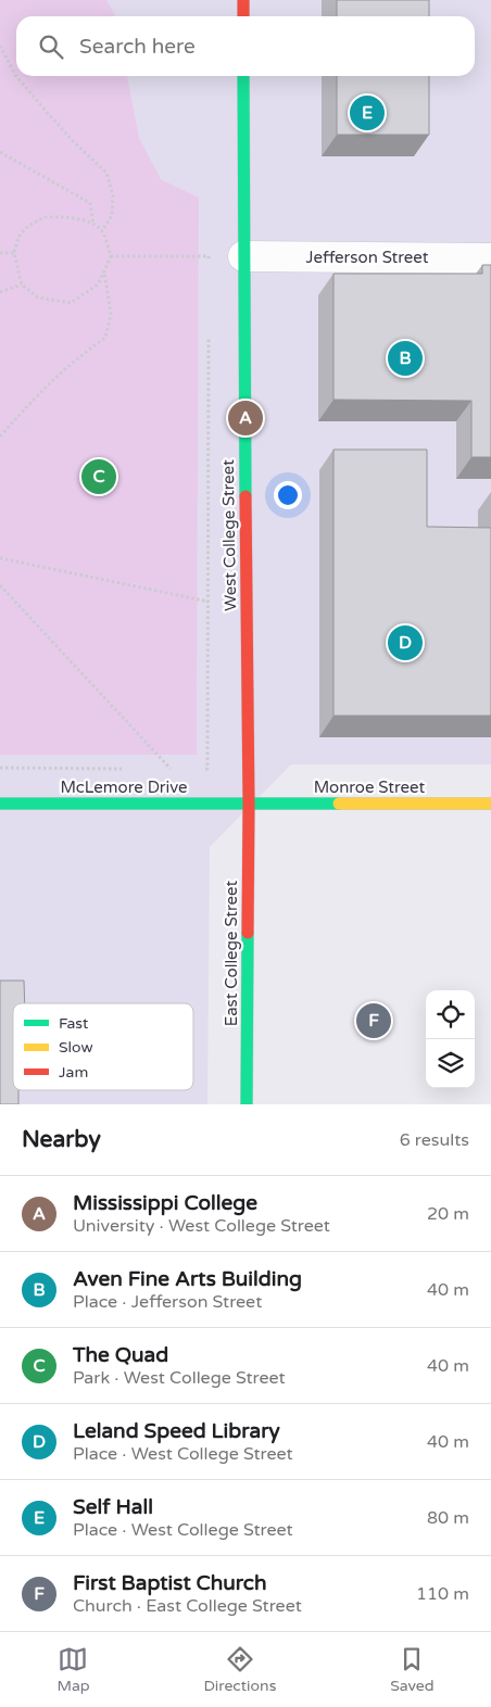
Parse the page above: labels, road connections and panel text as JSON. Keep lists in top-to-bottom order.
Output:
{
  "streets": {
    "street": [
      "Jefferson Street",
      "West College Street",
      "McLemore Drive",
      "Monroe Street",
      "East College Street"
    ]
  },
  "crossings": [
    ["Jefferson Street", "West College Street"],
    ["West College Street", "McLemore Drive"],
    ["West College Street", "Monroe Street"],
    ["West College Street", "East College Street"],
    ["McLemore Drive", "Monroe Street"],
    ["McLemore Drive", "East College Street"],
    ["Monroe Street", "East College Street"]
  ],
  "legend": ["Fast", "Slow", "Jam"],
  "page": {
    "search": "Search here",
    "pins": [
      "E",
      "B",
      "A",
      "C",
      "D",
      "F"
    ],
    "heading": ["Nearby", "6 results"],
    "list": [
      {
        "mark": "A",
        "name": "Mississippi College",
        "note": "University · West College Street",
        "value": "20 m"
      },
      {
        "mark": "B",
        "name": "Aven Fine Arts Building",
        "note": "Place · Jefferson Street",
        "value": "40 m"
      },
      {
        "mark": "C",
        "name": "The Quad",
        "note": "Park · West College Street",
        "value": "40 m"
      },
      {
        "mark": "D",
        "name": "Leland Speed Library",
        "note": "Place · West College Street",
        "value": "40 m"
      },
      {
        "mark": "E",
        "name": "Self Hall",
        "note": "Place · West College Street",
        "value": "80 m"
      },
      {
        "mark": "F",
        "name": "First Baptist Church",
        "note": "Church · East College Street",
        "value": "110 m"
      }
    ],
    "nav": ["Map", "Directions", "Saved"]
  }
}
